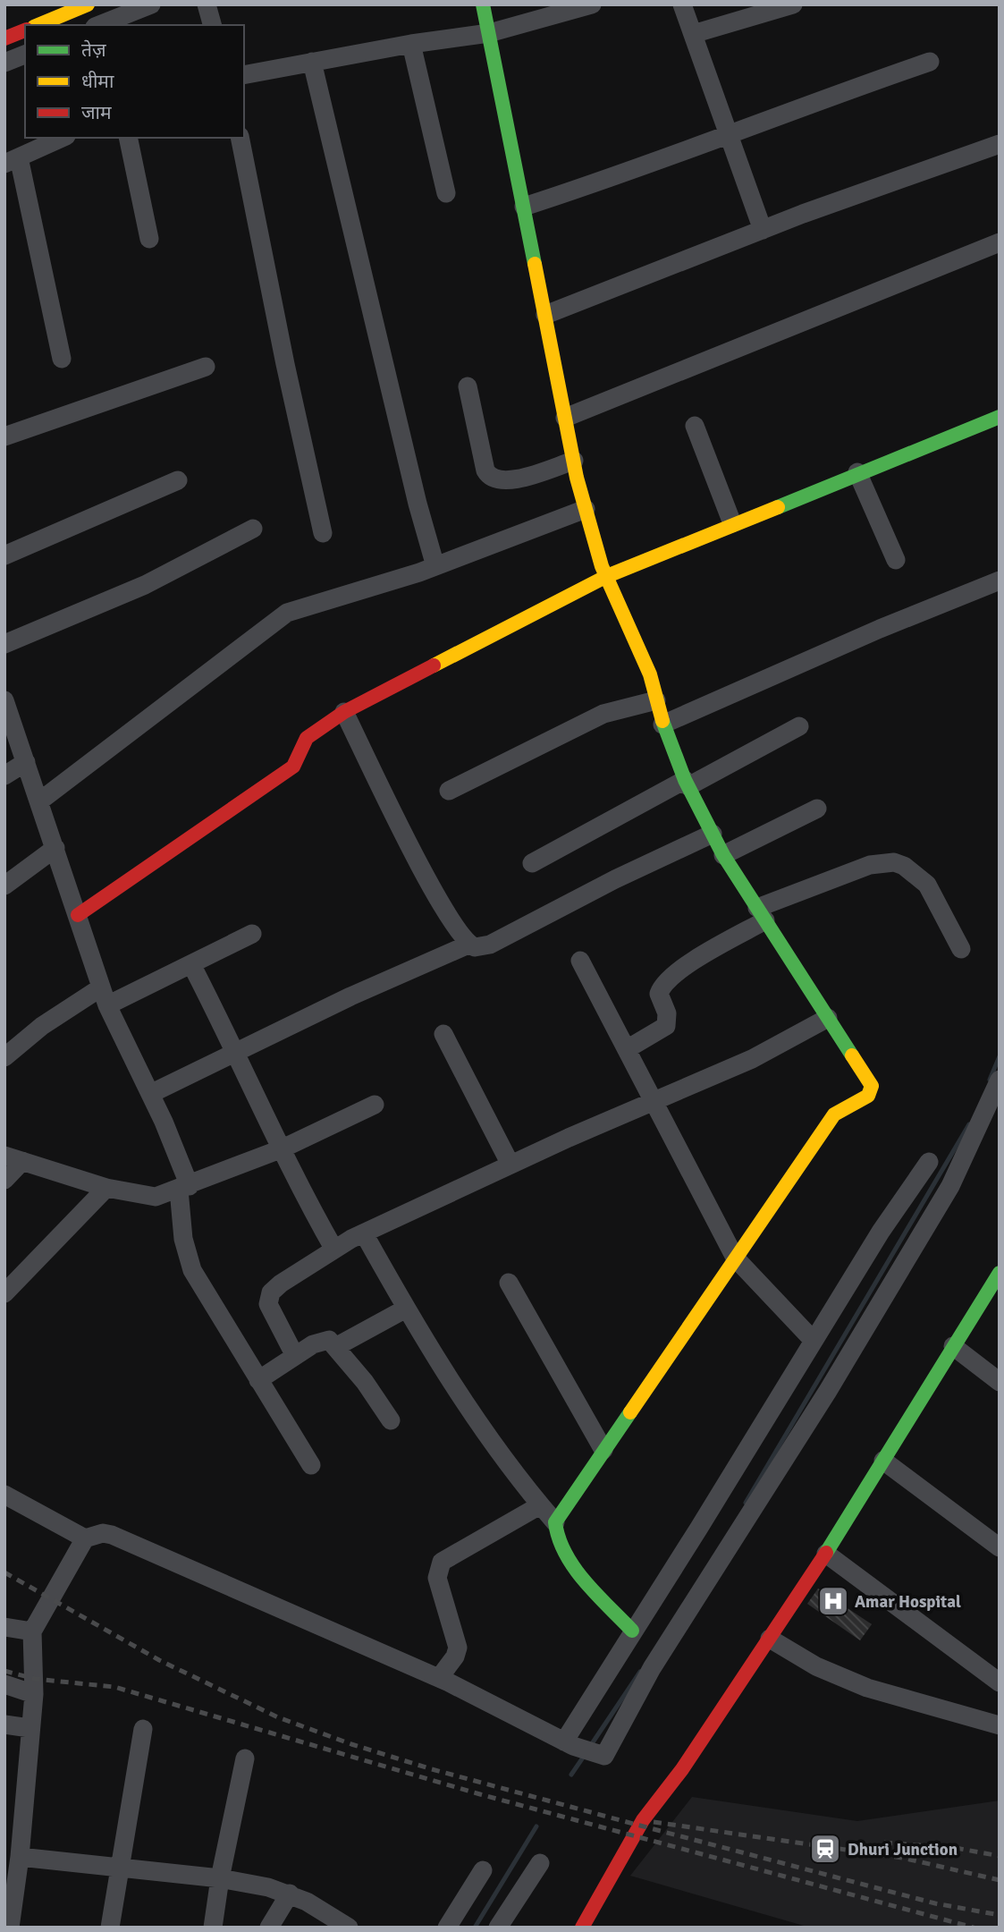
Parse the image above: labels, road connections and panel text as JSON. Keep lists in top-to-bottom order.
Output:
{
  "places": {
    "hospital": ["Amar Hospital"],
    "station": ["Dhuri Junction"]
  },
  "legend": ["तेज़", "धीमा", "जाम"]
}
